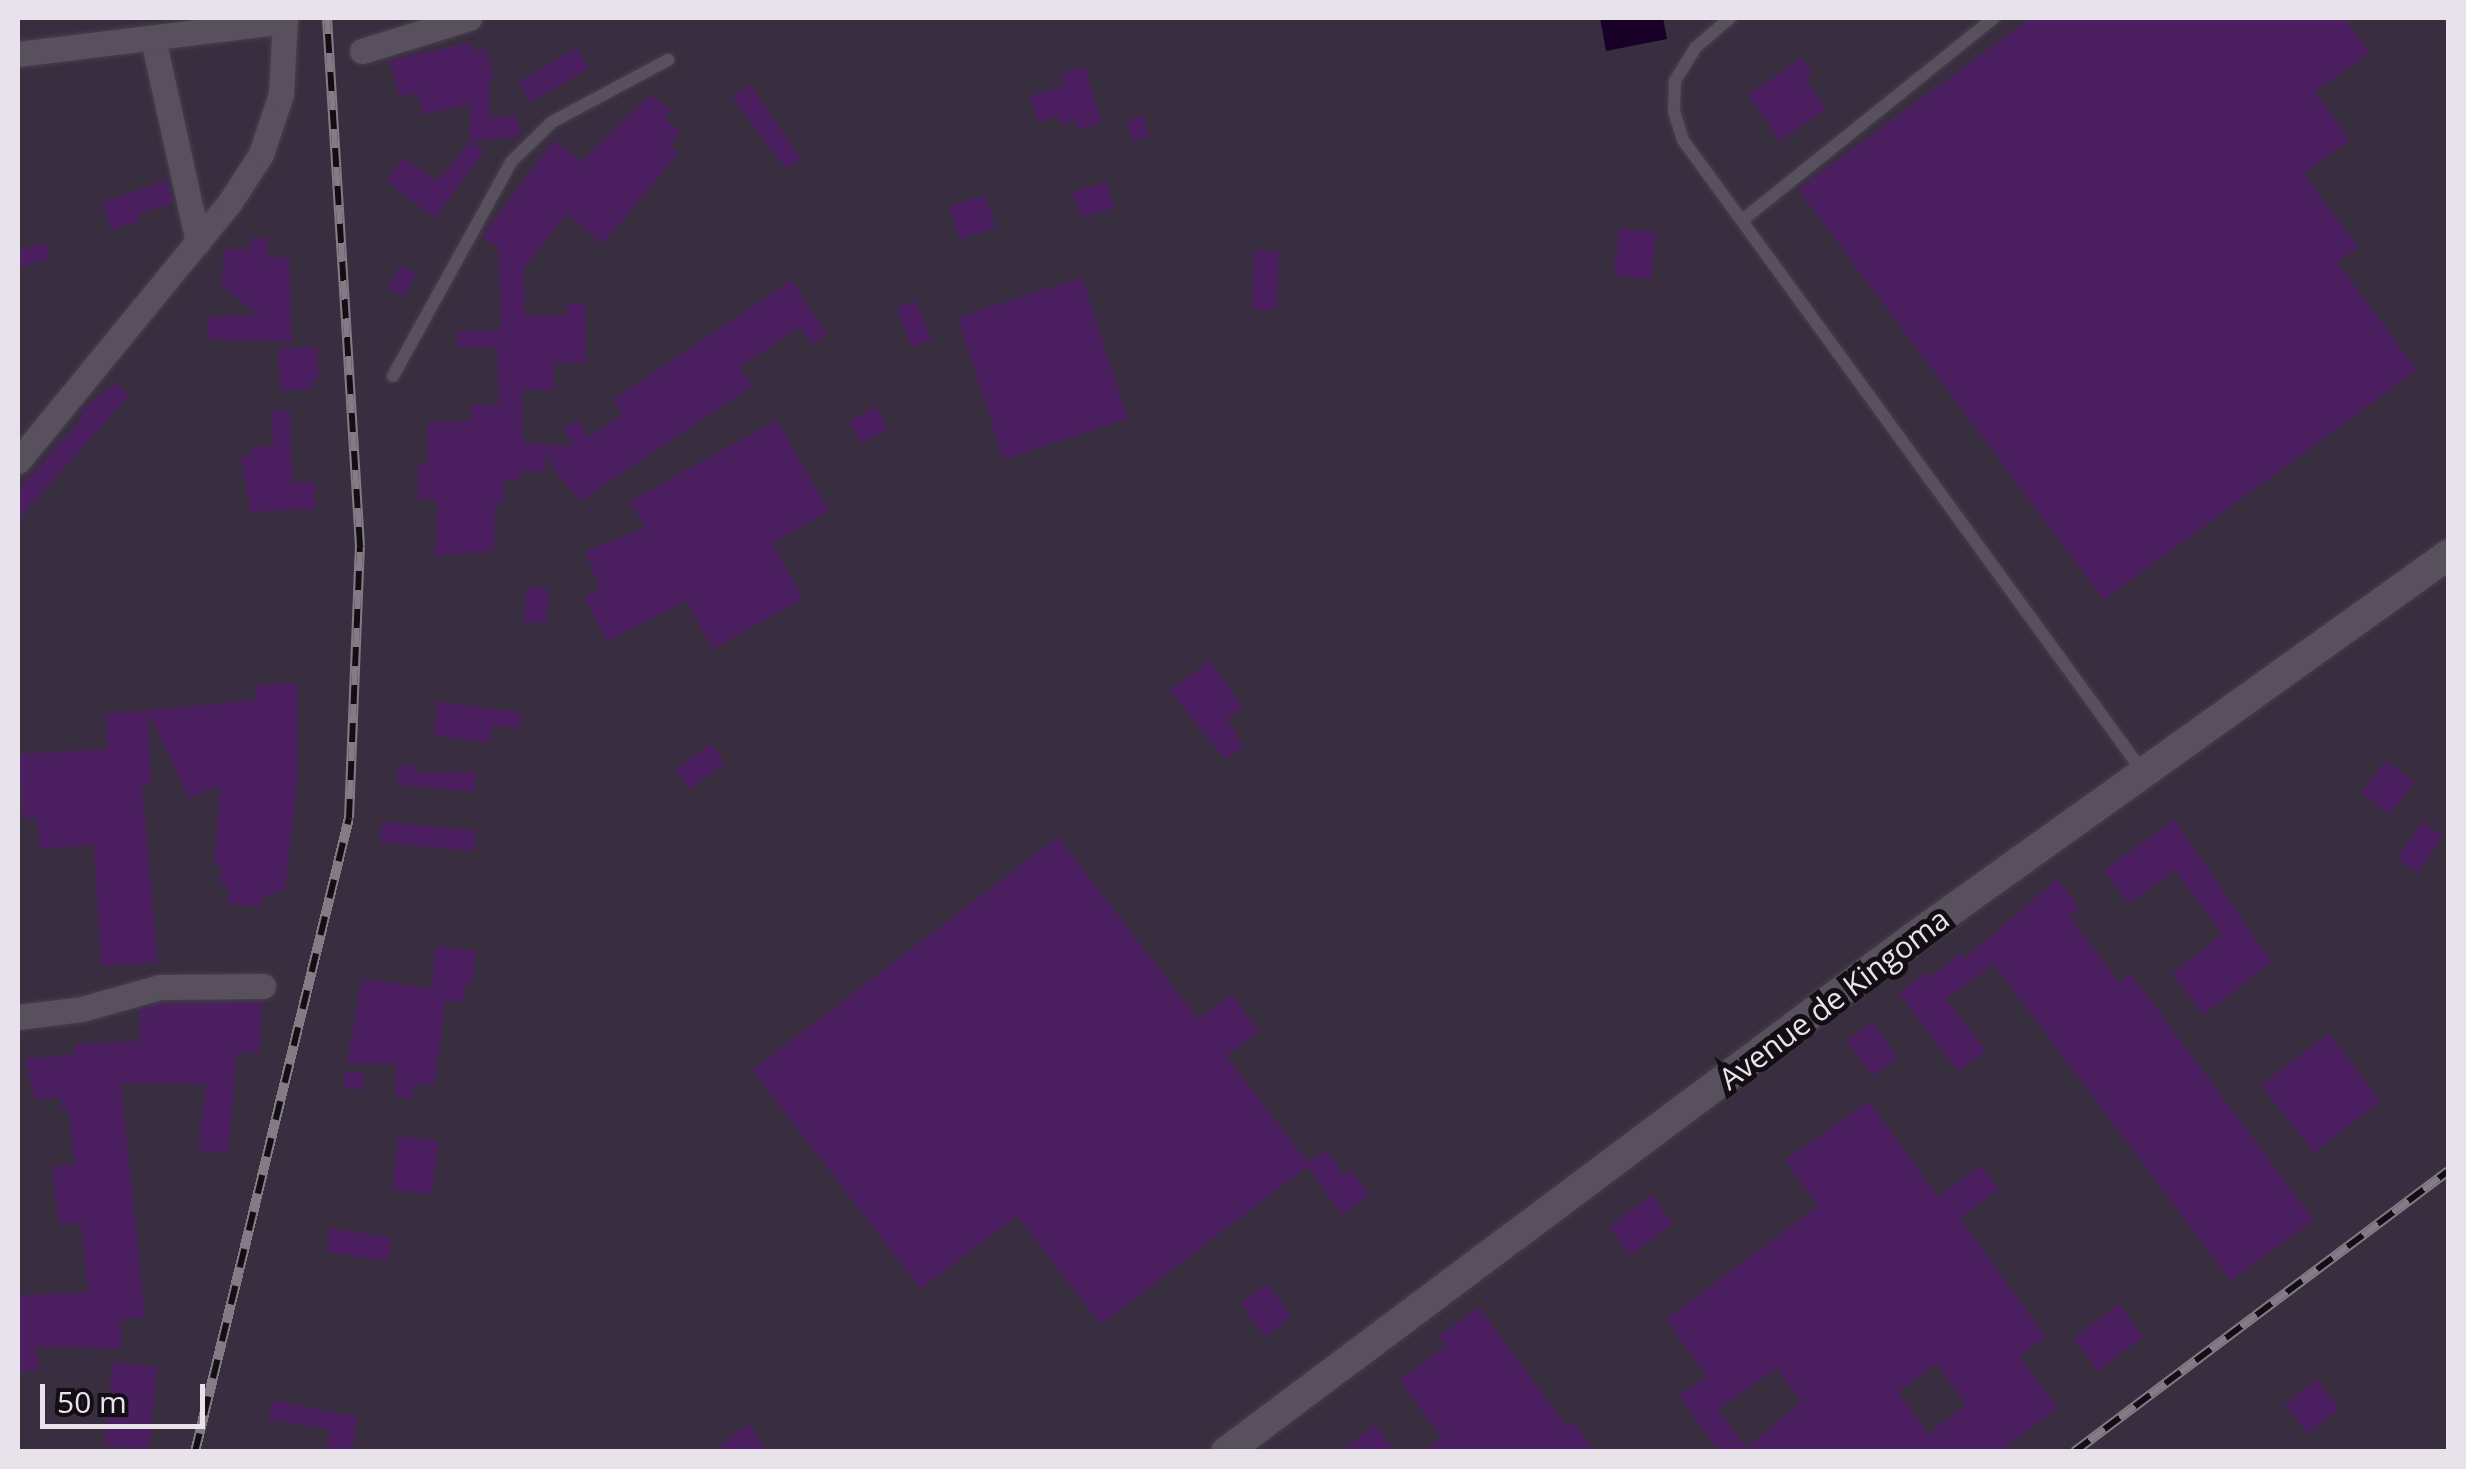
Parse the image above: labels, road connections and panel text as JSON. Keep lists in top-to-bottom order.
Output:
{
  "streets": {
    "street": ["Avenue de Kingoma"]
  },
  "scale_bar": "50 m"
}
